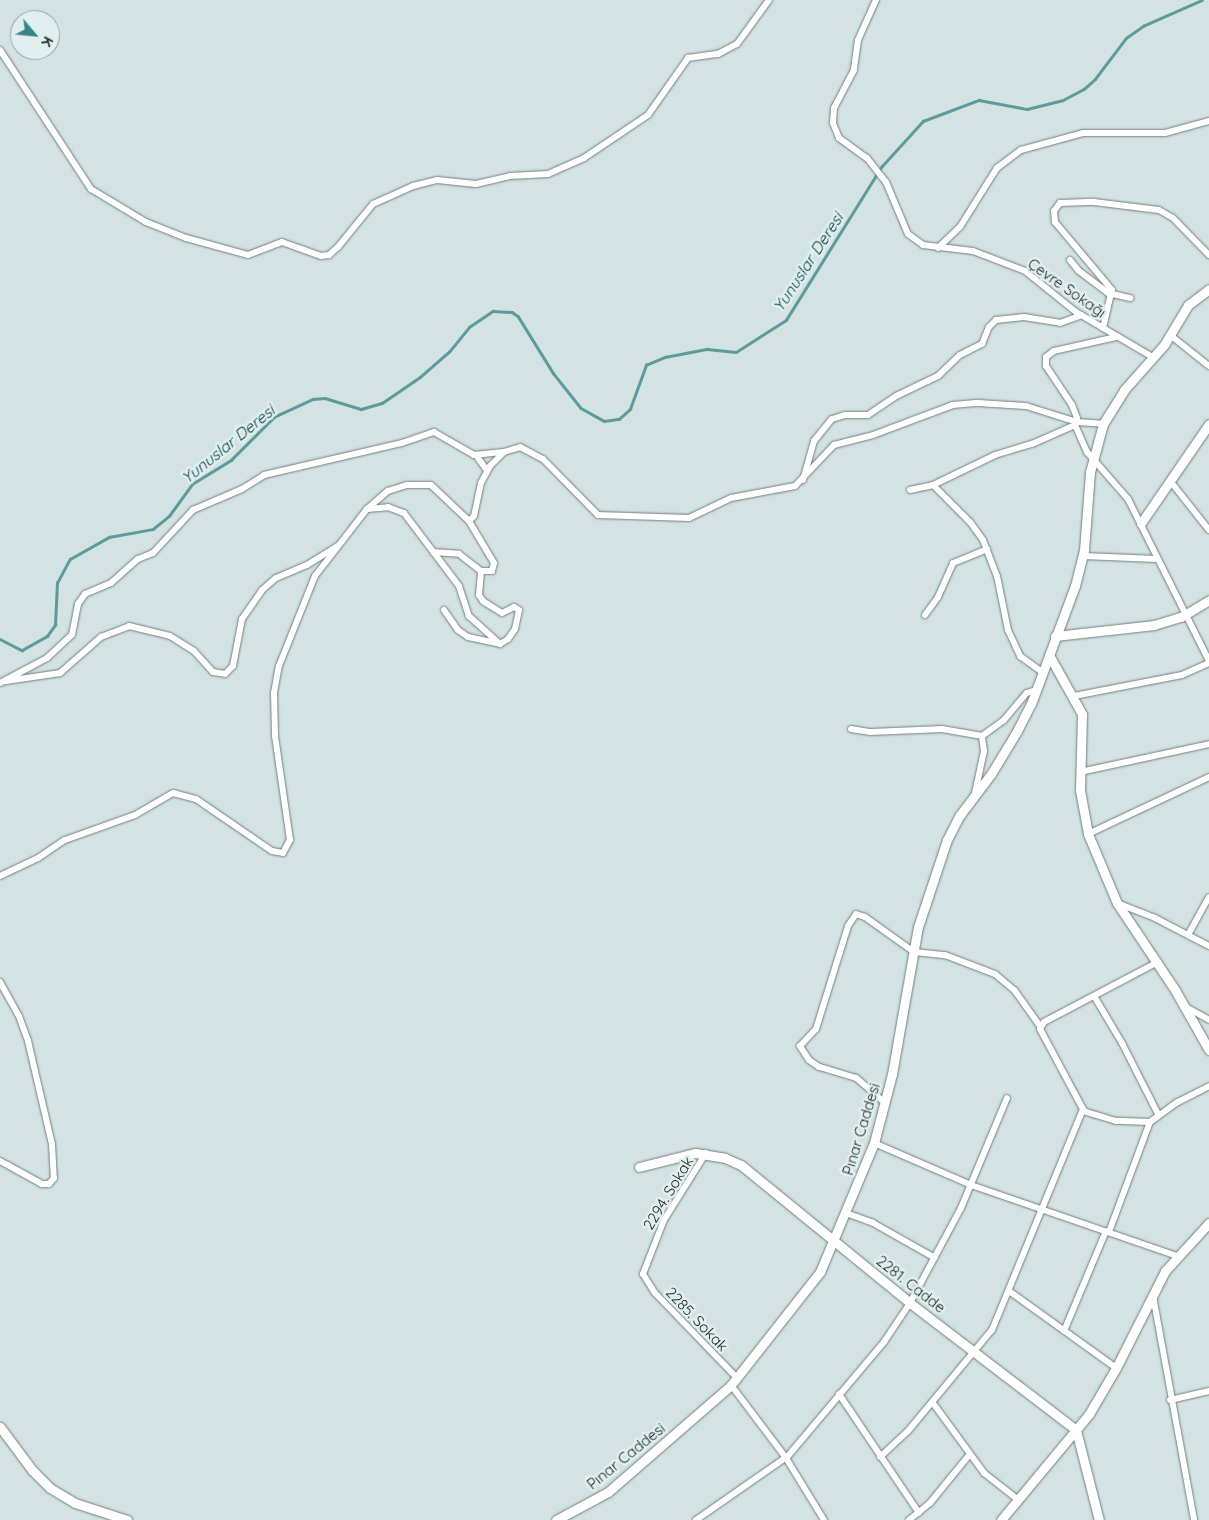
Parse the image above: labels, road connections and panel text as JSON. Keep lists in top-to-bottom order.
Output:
{
  "streets": {
    "street": [
      "Çevre Sokağı",
      "Pınar Caddesi",
      "2294. Sokak",
      "2281. Cadde",
      "2285. Sokak"
    ]
  },
  "crossings": [
    ["Çevre Sokağı", "Pınar Caddesi"],
    ["Pınar Caddesi", "2281. Cadde"],
    ["Pınar Caddesi", "2285. Sokak"],
    ["2294. Sokak", "2281. Cadde"],
    ["2294. Sokak", "2285. Sokak"]
  ],
  "water": ["Yunuslar Deresi"],
  "north": "bottom right"
}
